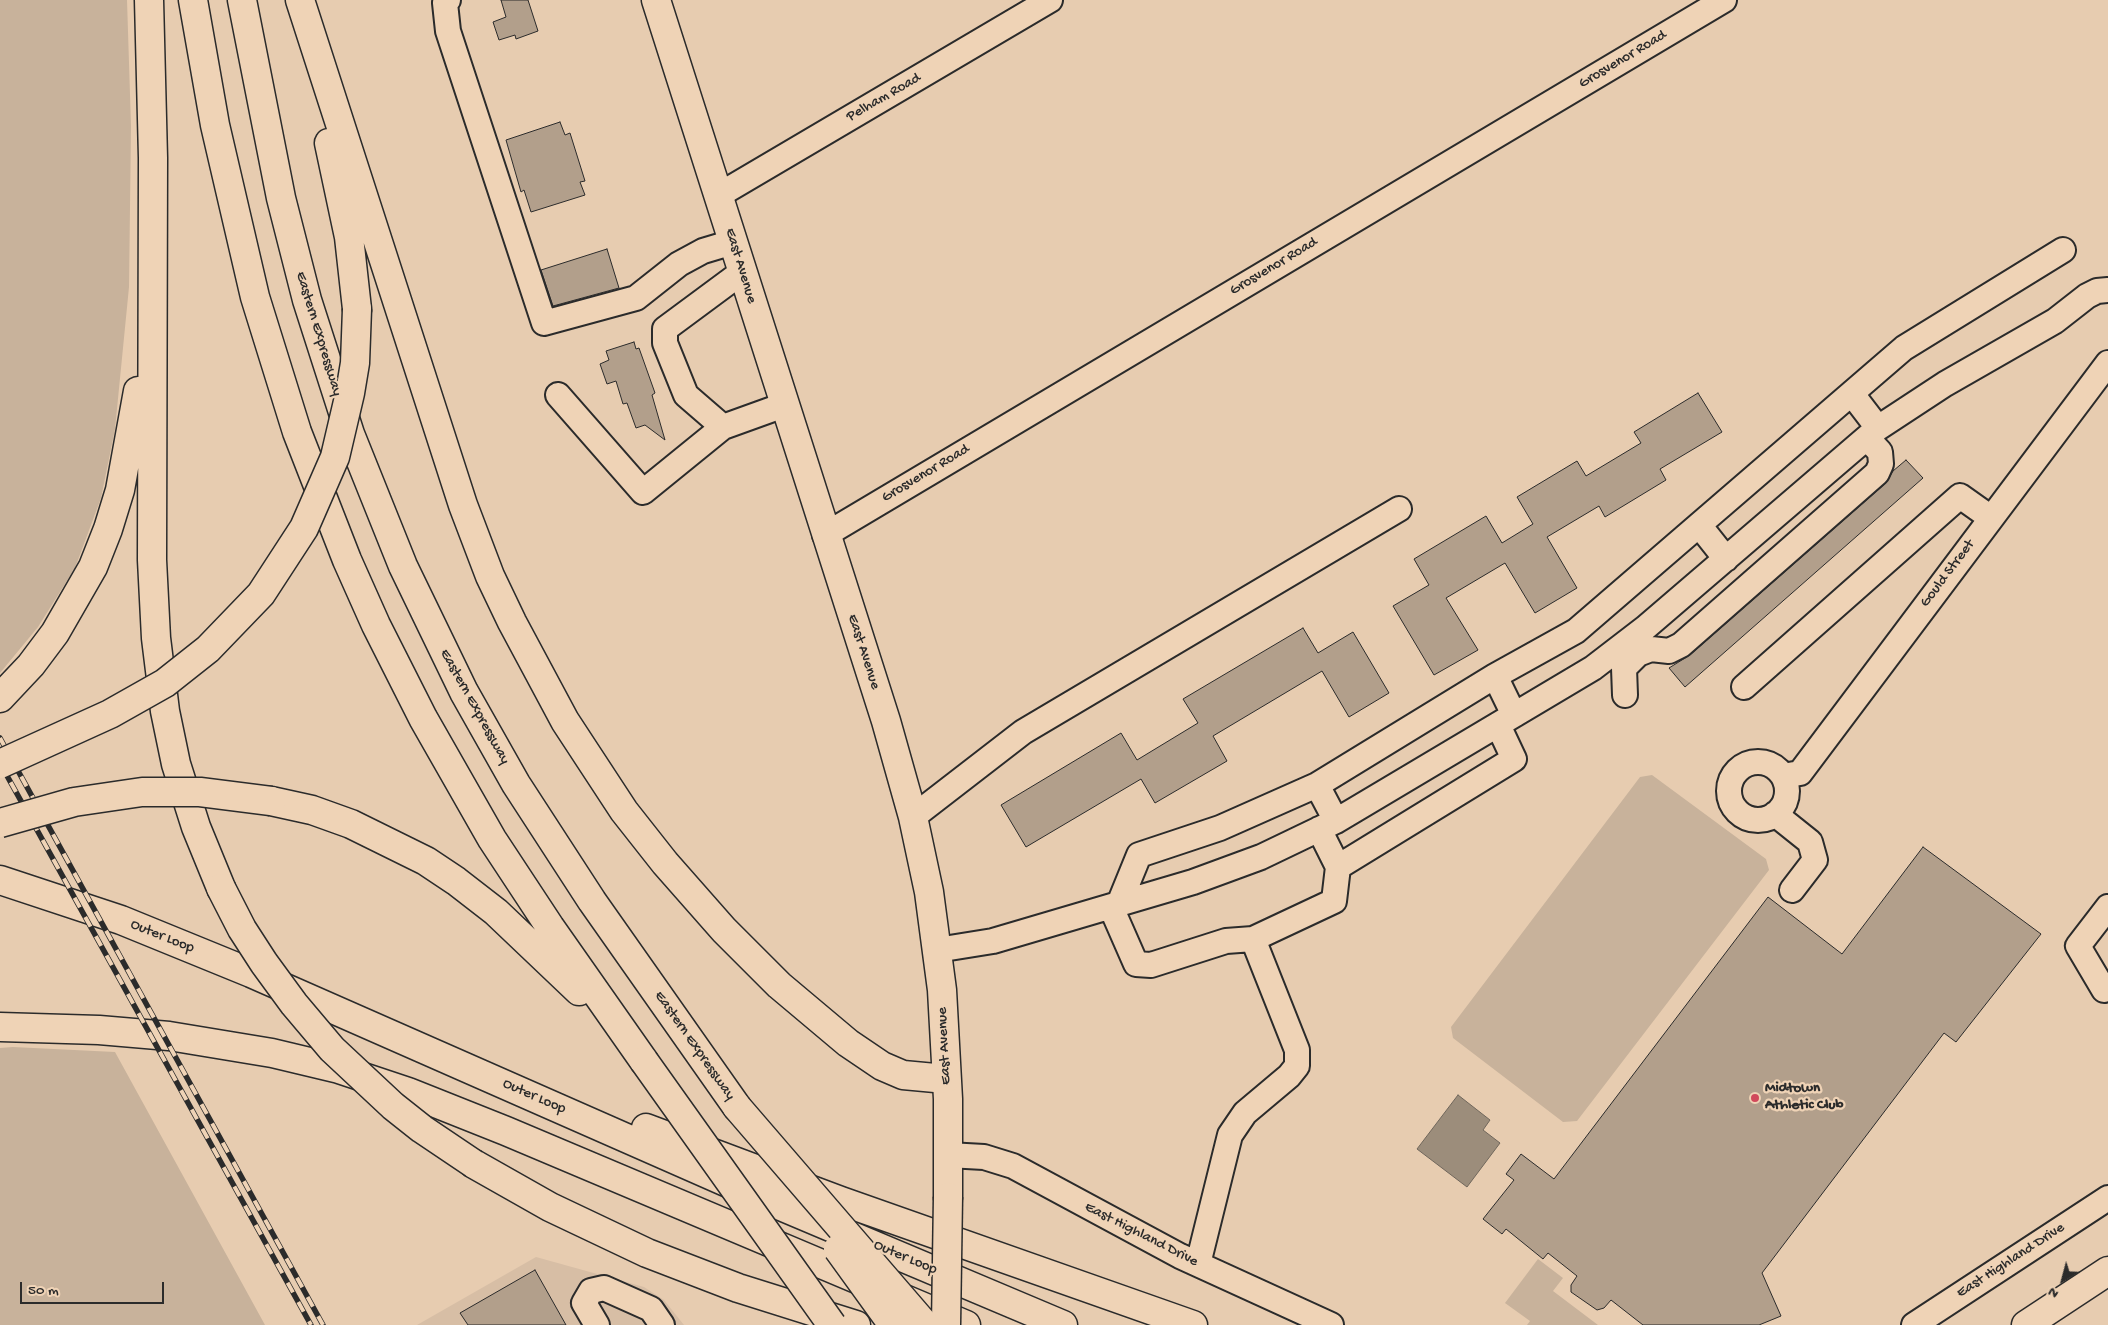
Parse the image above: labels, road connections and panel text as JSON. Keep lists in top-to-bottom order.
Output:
{
  "streets": {
    "main road": ["East Avenue", "Eastern Expressway", "Outer Loop"],
    "street": [
      "Grosvenor Road",
      "Pelham Road",
      "Gould Street",
      "East Highland Drive"
    ]
  },
  "crossings": [
    ["Grosvenor Road", "East Avenue"],
    ["Pelham Road", "East Avenue"],
    ["East Avenue", "East Highland Drive"]
  ],
  "places": ["Midtown Athletic Club"],
  "scale_bar": "50 m",
  "north": "bottom left"
}
